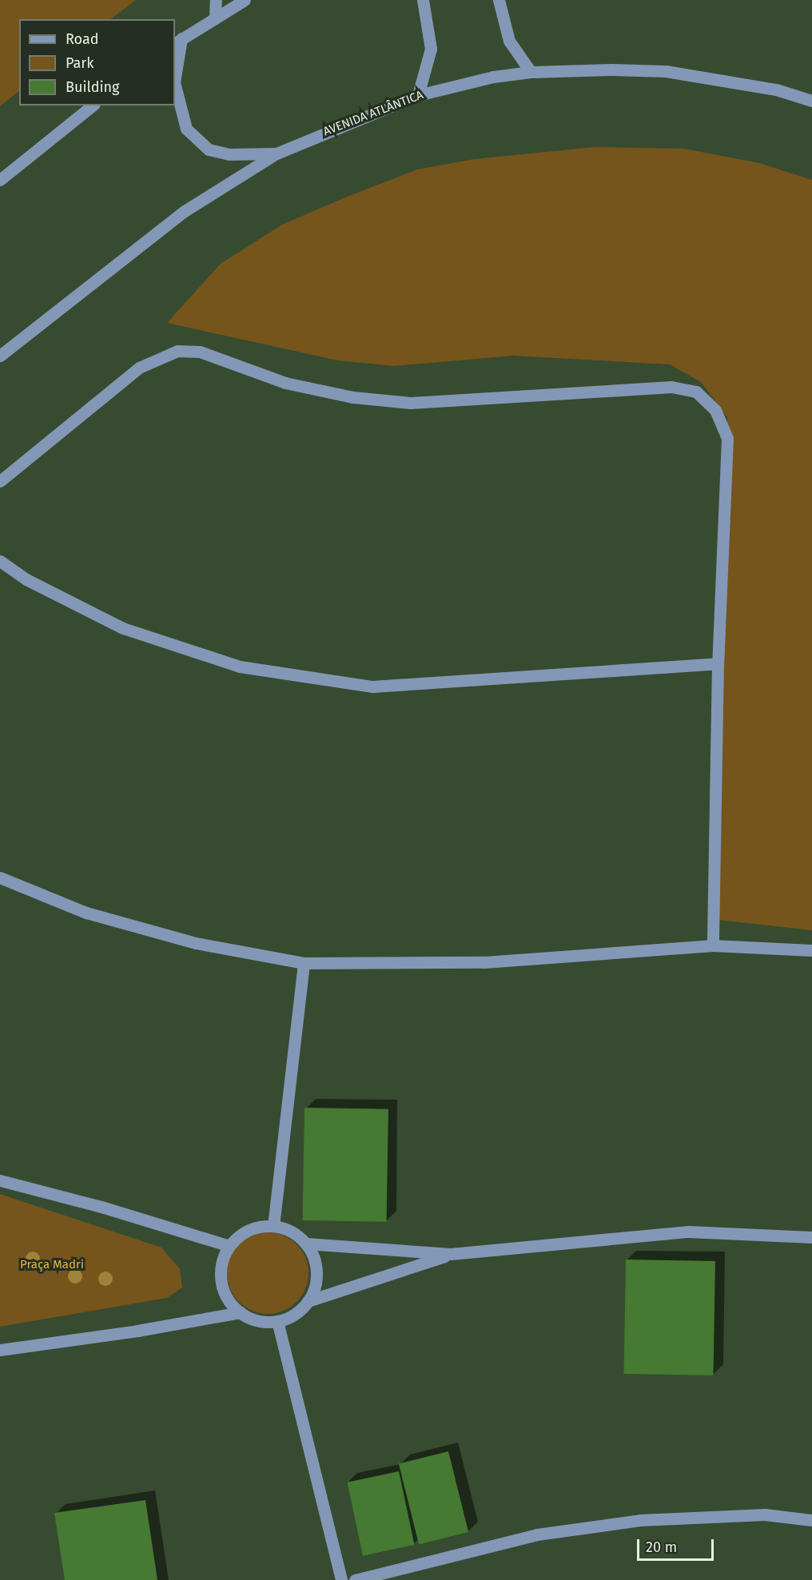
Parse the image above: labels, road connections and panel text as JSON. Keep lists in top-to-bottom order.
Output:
{
  "streets": {
    "street": ["AVENIDA ATLÂNTICA"]
  },
  "parks": ["Praça Madri"],
  "legend": ["Road", "Park", "Building"],
  "scale_bar": "20 m"
}
